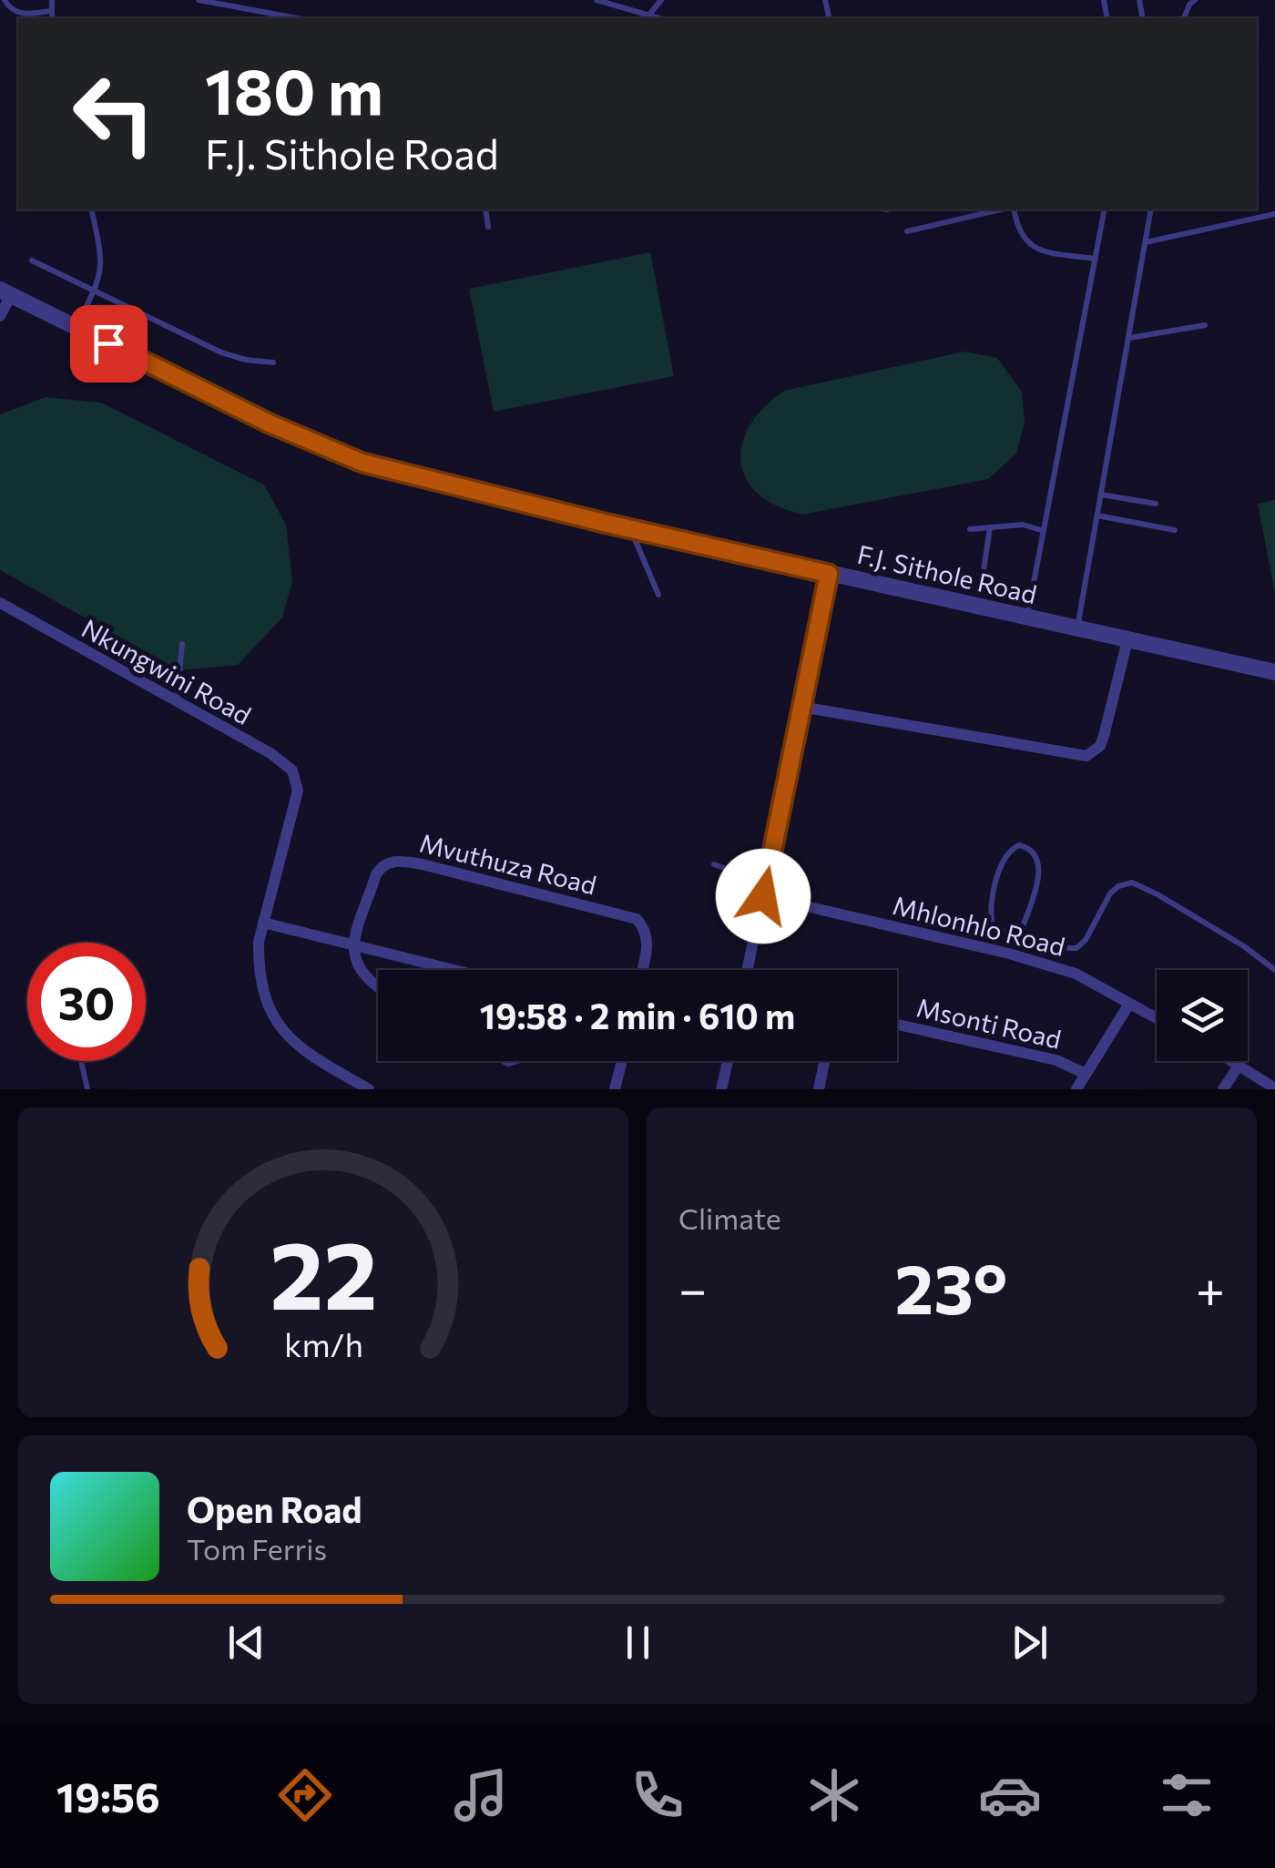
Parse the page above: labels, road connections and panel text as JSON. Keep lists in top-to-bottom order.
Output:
{
  "streets": {
    "street": [
      "F.J. Sithole Road",
      "Nkungwini Road",
      "Mvuthuza Road",
      "Mhlonhlo Road",
      "Msonti Road"
    ]
  },
  "page": {
    "turn": ["180 m", "F.J. Sithole Road"],
    "limit": "30",
    "trip": "19:58 · 2 min · 610 m",
    "tile": "Climate",
    "heat": ["−", "23°", "+"],
    "song": ["Open Road", "Tom Ferris"],
    "tabs": "19:56",
    "gauge": ["22", "km/h"]
  }
}
